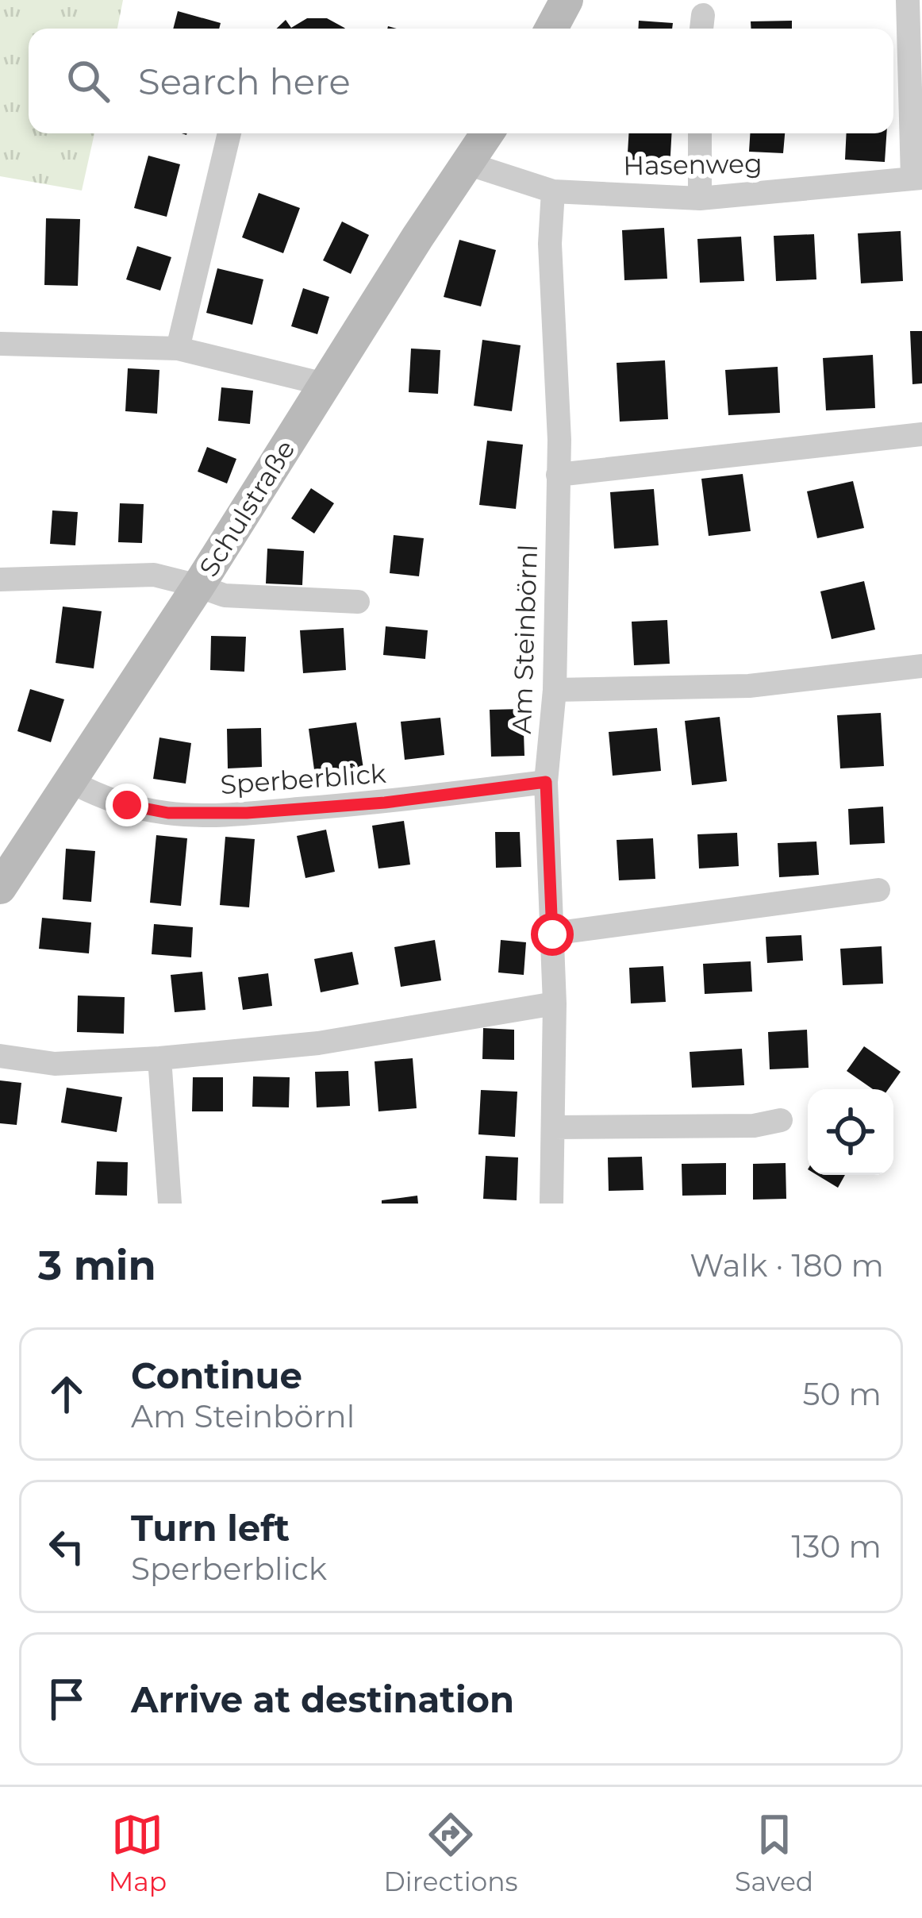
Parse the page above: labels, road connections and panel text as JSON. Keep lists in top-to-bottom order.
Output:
{
  "streets": {
    "street": [
      "Hasenweg",
      "Schulstraße",
      "Am Steinbörnl",
      "Sperberblick"
    ]
  },
  "crossings": [
    ["Hasenweg", "Schulstraße"],
    ["Hasenweg", "Am Steinbörnl"],
    ["Schulstraße", "Sperberblick"],
    ["Am Steinbörnl", "Sperberblick"]
  ],
  "page": {
    "search": "Search here",
    "heading": ["3 min", "Walk · 180 m"],
    "list": [
      ["Continue", "Am Steinbörnl", "50 m"],
      ["Turn left", "Sperberblick", "130 m"],
      "Arrive at destination"
    ],
    "nav": ["Map", "Directions", "Saved"]
  }
}
